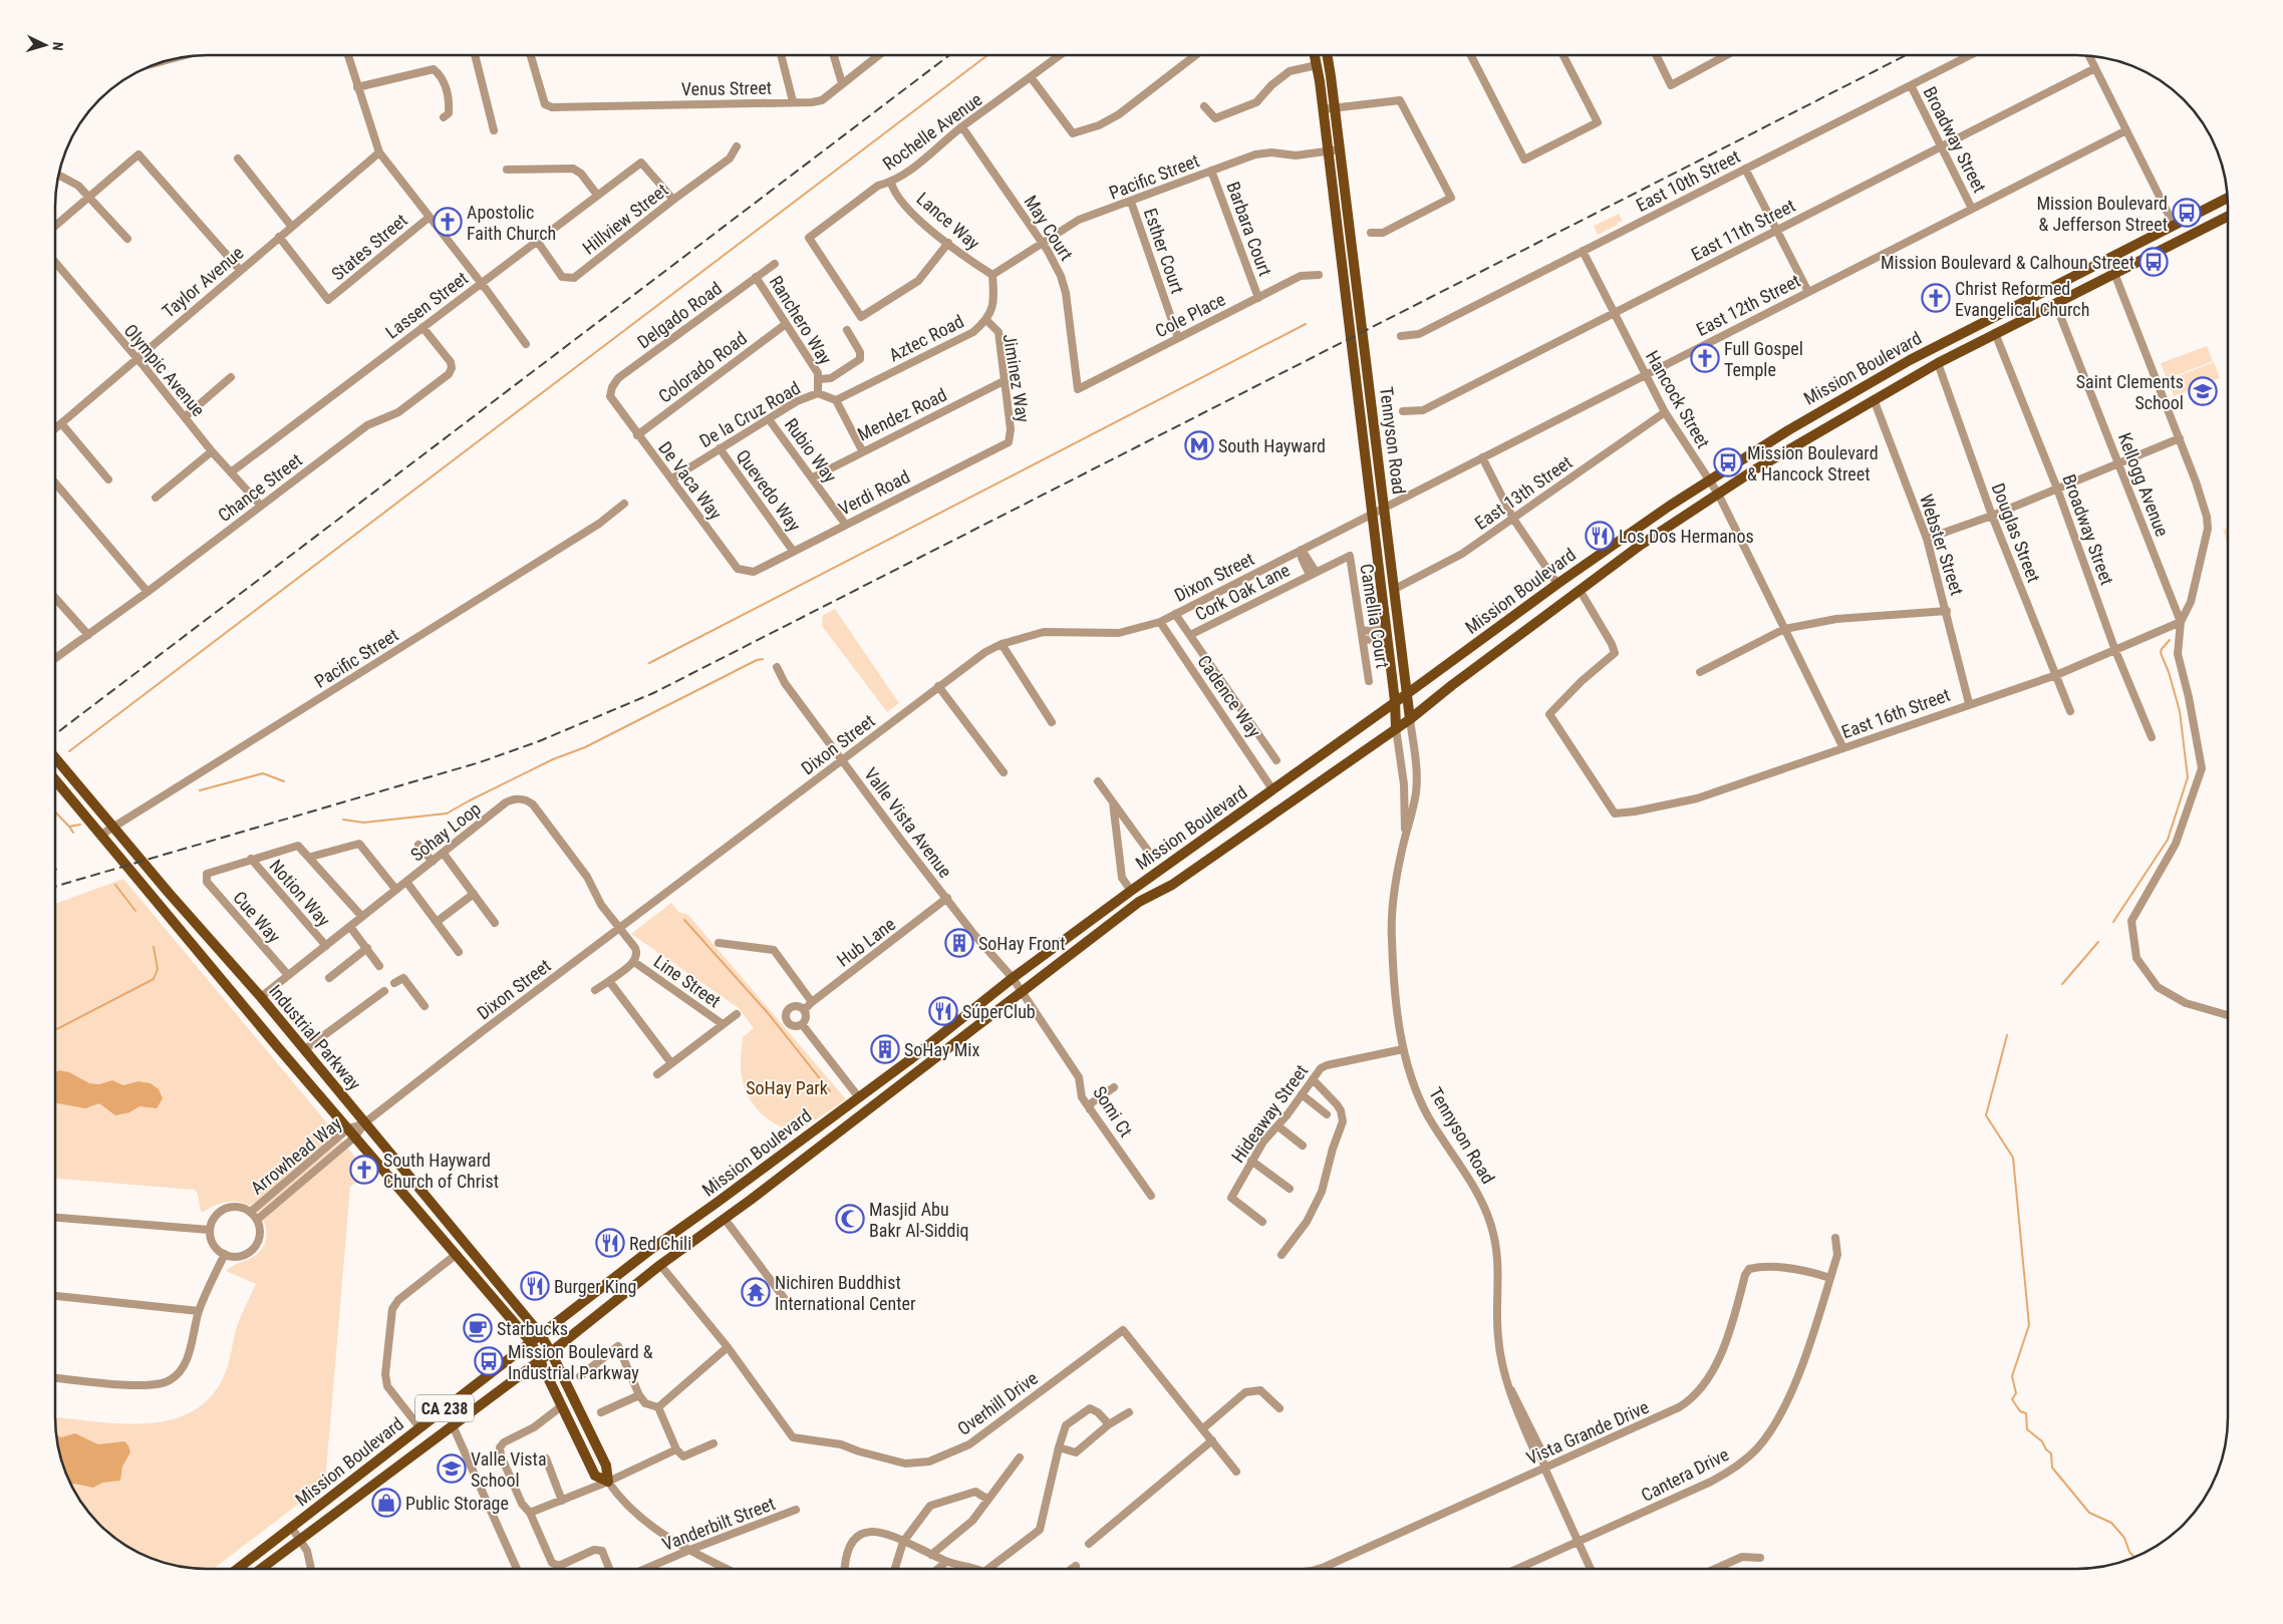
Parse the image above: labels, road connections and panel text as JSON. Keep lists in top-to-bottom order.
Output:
{
  "streets": {
    "main road": [
      "Mission Boulevard",
      "Tennyson Road",
      "Industrial Parkway",
      "CA 238"
    ],
    "street": [
      "Venus Street",
      "Rochelle Avenue",
      "Broadway Street",
      "Pacific Street",
      "East 10th Street",
      "Hillview Street",
      "Lance Way",
      "May Court",
      "Barbara Court",
      "East 11th Street",
      "States Street",
      "Esther Court",
      "Taylor Avenue",
      "Lassen Street",
      "East 12th Street",
      "Delgado Road",
      "Cole Place",
      "Ranchero Way",
      "Aztec Road",
      "Colorado Road",
      "Olympic Avenue",
      "Jiminez Way",
      "Hancock Street",
      "De la Cruz Road",
      "Mendez Road",
      "Rubio Way",
      "De Vaca Way",
      "Kellogg Avenue",
      "Chance Street",
      "Quevedo Way",
      "Verdi Road",
      "East 13th Street",
      "Douglas Street",
      "Webster Street",
      "Dixon Street",
      "Cork Oak Lane",
      "Camellia Court",
      "Cadence Way",
      "East 16th Street",
      "Valle Vista Avenue",
      "Sohay Loop",
      "Notion Way",
      "Cue Way",
      "Hub Lane",
      "Line Street",
      "Somi Ct",
      "Hideaway Street",
      "Arrowhead Way",
      "Overhill Drive",
      "Vista Grande Drive",
      "Cantera Drive",
      "Vanderbilt Street"
    ]
  },
  "crossings": [
    ["Rochelle Avenue", "Lance Way"],
    ["Rochelle Avenue", "May Court"],
    ["Broadway Street", "East 10th Street"],
    ["Broadway Street", "East 11th Street"],
    ["Broadway Street", "East 12th Street"],
    ["Broadway Street", "Mission Boulevard"],
    ["Broadway Street", "East 16th Street"],
    ["Pacific Street", "Lance Way"],
    ["Pacific Street", "May Court"],
    ["Pacific Street", "Barbara Court"],
    ["Pacific Street", "Esther Court"],
    ["Pacific Street", "Aztec Road"],
    ["Pacific Street", "Tennyson Road"],
    ["Pacific Street", "Industrial Parkway"],
    ["East 10th Street", "Hancock Street"],
    ["Hillview Street", "Lassen Street"],
    ["Lance Way", "Aztec Road"],
    ["May Court", "Cole Place"],
    ["Barbara Court", "Cole Place"],
    ["East 11th Street", "Hancock Street"],
    ["States Street", "Taylor Avenue"],
    ["Esther Court", "Cole Place"],
    ["Taylor Avenue", "Olympic Avenue"],
    ["Lassen Street", "Olympic Avenue"],
    ["Lassen Street", "Chance Street"],
    ["East 12th Street", "Hancock Street"],
    ["East 12th Street", "Tennyson Road"],
    ["East 12th Street", "Dixon Street"],
    ["Delgado Road", "Ranchero Way"],
    ["Delgado Road", "De Vaca Way"],
    ["Ranchero Way", "Aztec Road"],
    ["Ranchero Way", "Colorado Road"],
    ["Ranchero Way", "De la Cruz Road"],
    ["Aztec Road", "Jiminez Way"],
    ["Colorado Road", "De Vaca Way"],
    ["Mission Boulevard", "Hancock Street"],
    ["Mission Boulevard", "Tennyson Road"],
    ["Mission Boulevard", "Kellogg Avenue"],
    ["Mission Boulevard", "Douglas Street"],
    ["Mission Boulevard", "Webster Street"],
    ["Mission Boulevard", "Cadence Way"],
    ["Mission Boulevard", "East 16th Street"],
    ["Mission Boulevard", "Valle Vista Avenue"],
    ["Mission Boulevard", "Hub Lane"],
    ["Mission Boulevard", "Industrial Parkway"],
    ["Mission Boulevard", "Somi Ct"],
    ["Mission Boulevard", "Overhill Drive"],
    ["Olympic Avenue", "Chance Street"],
    ["Jiminez Way", "Mendez Road"],
    ["Jiminez Way", "Verdi Road"],
    ["Hancock Street", "East 13th Street"],
    ["Hancock Street", "East 16th Street"],
    ["De la Cruz Road", "Rubio Way"],
    ["De la Cruz Road", "De Vaca Way"],
    ["De la Cruz Road", "Quevedo Way"],
    ["Mendez Road", "Rubio Way"],
    ["Tennyson Road", "East 13th Street"],
    ["Tennyson Road", "Dixon Street"],
    ["Tennyson Road", "Hideaway Street"],
    ["Tennyson Road", "Vista Grande Drive"],
    ["Tennyson Road", "Cantera Drive"],
    ["Rubio Way", "Verdi Road"],
    ["De Vaca Way", "Verdi Road"],
    ["Kellogg Avenue", "East 16th Street"],
    ["Quevedo Way", "Verdi Road"],
    ["Douglas Street", "East 16th Street"],
    ["Webster Street", "East 16th Street"],
    ["Dixon Street", "Cork Oak Lane"],
    ["Dixon Street", "Cadence Way"],
    ["Dixon Street", "Valle Vista Avenue"],
    ["Dixon Street", "Sohay Loop"],
    ["Dixon Street", "Industrial Parkway"],
    ["Dixon Street", "Arrowhead Way"],
    ["Cork Oak Lane", "Camellia Court"],
    ["Valle Vista Avenue", "Hub Lane"],
    ["Valle Vista Avenue", "Somi Ct"],
    ["Sohay Loop", "Notion Way"],
    ["Sohay Loop", "Cue Way"],
    ["Sohay Loop", "Industrial Parkway"],
    ["Notion Way", "Cue Way"],
    ["Industrial Parkway", "Arrowhead Way"],
    ["Vista Grande Drive", "Cantera Drive"]
  ],
  "parks": ["SoHay Park"],
  "places": {
    "bus stop": [
      "Mission Boulevard & Jefferson Street",
      "Mission Boulevard & Calhoun Street",
      "Mission Boulevard & Hancock Street",
      "Mission Boulevard & Industrial Parkway"
    ],
    "church": [
      "Apostolic Faith Church",
      "Christ Reformed Evangelical Church",
      "Full Gospel Temple",
      "South Hayward Church of Christ"
    ],
    "school or university": ["Saint Clements School", "Valle Vista School"],
    "metro station": ["South Hayward"],
    "restaurant": [
      "Los Dos Hermanos",
      "SúperClub",
      "Red Chili",
      "Burger King"
    ],
    "building": ["SoHay Front", "SoHay Mix"],
    "mosque": ["Masjid Abu Bakr Al-Siddiq"],
    "temple": ["Nichiren Buddhist International Center"],
    "cafe": ["Starbucks"],
    "shop": ["Public Storage"]
  },
  "north": "right"
}
